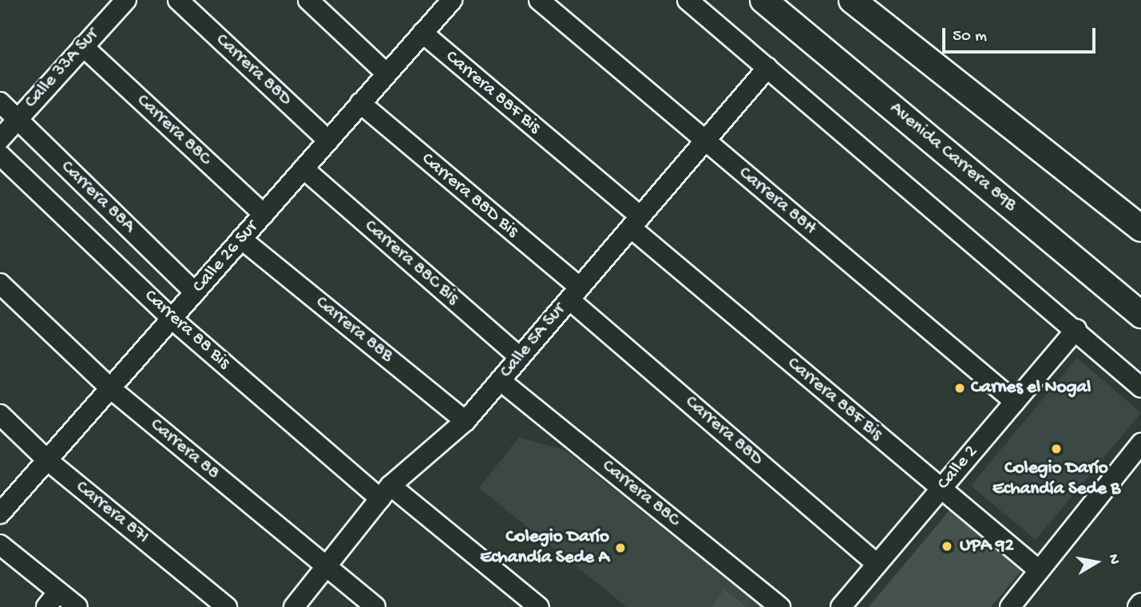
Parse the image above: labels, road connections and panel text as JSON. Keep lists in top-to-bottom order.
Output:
{
  "streets": {
    "main road": ["Avenida Carrera 89B"],
    "street": [
      "Calle 33A Sur",
      "Carrera 88D",
      "Carrera 88F Bis",
      "Carrera 88C",
      "Carrera 88D Bis",
      "Carrera 88A",
      "Carrera 88H",
      "Calle 26 Sur",
      "Carrera 88C Bis",
      "Carrera 88 Bis",
      "Carrera 88B",
      "Calle 5A Sur",
      "Carrera 88",
      "Calle 2",
      "Carrera 87I"
    ]
  },
  "crossings": [
    ["Calle 33A Sur", "Carrera 88C"],
    ["Calle 33A Sur", "Carrera 88A"],
    ["Carrera 88D", "Carrera 88D Bis"],
    ["Carrera 88D", "Calle 26 Sur"],
    ["Carrera 88D", "Calle 5A Sur"],
    ["Carrera 88D", "Calle 2"],
    ["Carrera 88F Bis", "Calle 26 Sur"],
    ["Carrera 88F Bis", "Calle 5A Sur"],
    ["Carrera 88F Bis", "Calle 2"],
    ["Carrera 88C", "Calle 26 Sur"],
    ["Carrera 88C", "Calle 5A Sur"],
    ["Carrera 88D Bis", "Calle 26 Sur"],
    ["Carrera 88D Bis", "Calle 5A Sur"],
    ["Carrera 88A", "Calle 26 Sur"],
    ["Carrera 88H", "Calle 5A Sur"],
    ["Carrera 88H", "Calle 2"],
    ["Calle 26 Sur", "Carrera 88C Bis"],
    ["Calle 26 Sur", "Carrera 88 Bis"],
    ["Calle 26 Sur", "Carrera 88B"],
    ["Calle 26 Sur", "Carrera 88"],
    ["Calle 26 Sur", "Carrera 87I"],
    ["Carrera 88C Bis", "Calle 5A Sur"],
    ["Carrera 88 Bis", "Calle 5A Sur"],
    ["Carrera 88B", "Calle 5A Sur"],
    ["Calle 5A Sur", "Carrera 88"]
  ],
  "places": [
    "Carnes el Nogal",
    "Colegio Darío Echandía Sede B",
    "UPA 92",
    "Colegio Darío Echandía Sede A"
  ],
  "scale_bar": "50 m",
  "north": "right"
}
